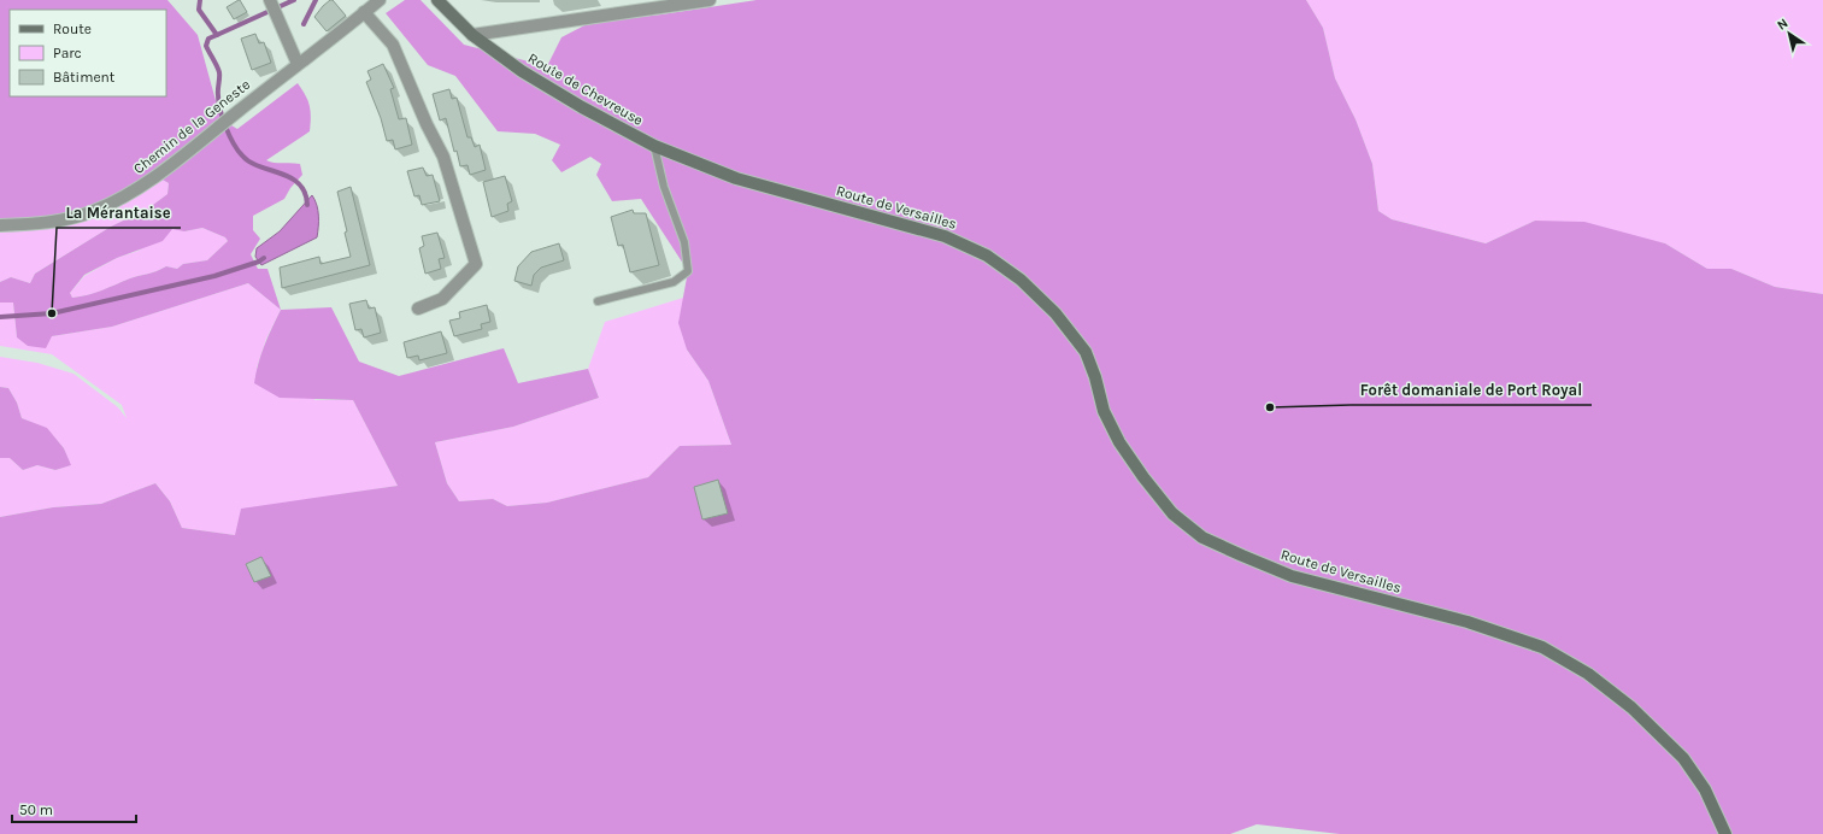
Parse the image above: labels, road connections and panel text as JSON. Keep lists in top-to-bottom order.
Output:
{
  "streets": {
    "main road": ["Route de Chevreuse", "Route de Versailles"],
    "street": ["Chemin de la Geneste"]
  },
  "crossings": [
    ["Route de Chevreuse", "Route de Versailles"]
  ],
  "places": ["La Mérantaise", "Forêt domaniale de Port Royal"],
  "legend": ["Route", "Parc", "Bâtiment"],
  "scale_bar": "50 m",
  "north": "top left"
}
